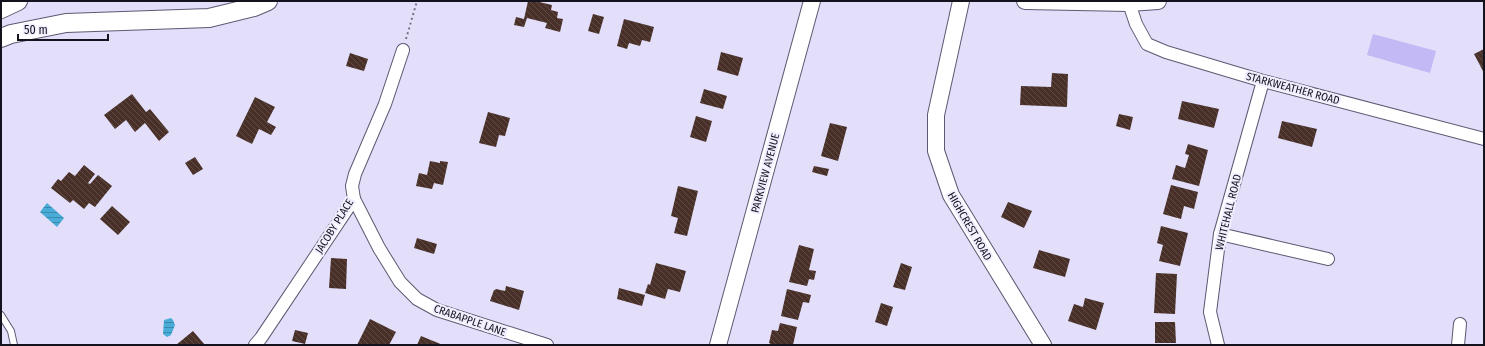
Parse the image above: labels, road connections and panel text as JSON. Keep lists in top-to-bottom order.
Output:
{
  "streets": {
    "street": [
      "STARKWEATHER ROAD",
      "PARKVIEW AVENUE",
      "WHITEHALL ROAD",
      "JACOBY PLACE",
      "HIGHCREST ROAD",
      "CRABAPPLE LANE"
    ]
  },
  "crossings": [
    ["STARKWEATHER ROAD", "WHITEHALL ROAD"],
    ["JACOBY PLACE", "CRABAPPLE LANE"]
  ],
  "scale_bar": "50 m"
}
